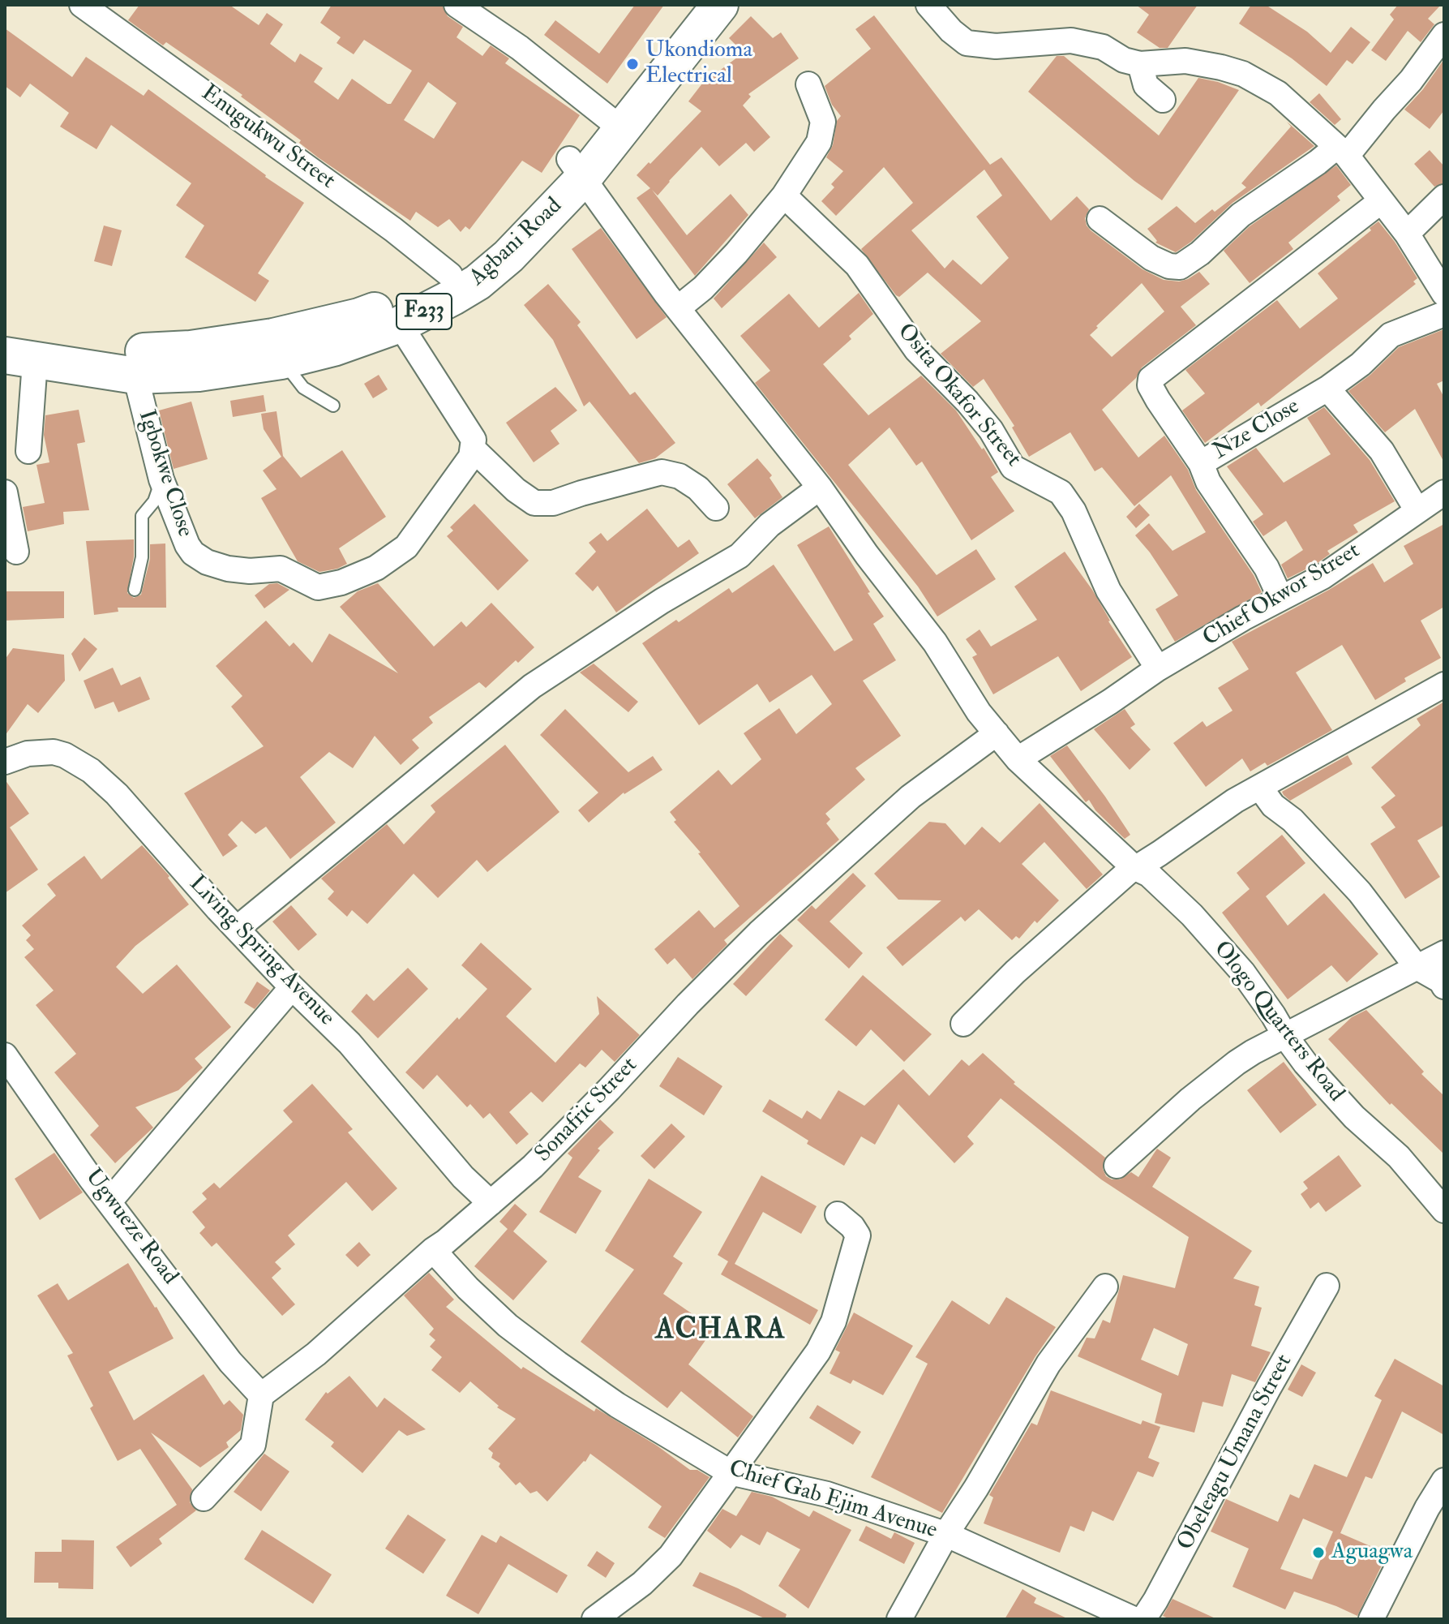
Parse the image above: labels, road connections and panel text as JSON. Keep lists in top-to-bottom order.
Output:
{
  "streets": {
    "main road": ["Agbani Road", "F233"],
    "street": [
      "Enugukwu Street",
      "Osita Okafor Street",
      "Nze Close",
      "Igbokwe Close",
      "Chief Okwor Street",
      "Living Spring Avenue",
      "Ologo Quarters Road",
      "Sonafric Street",
      "Ugwueze Road",
      "Obeleagu Umana Street",
      "Chief Gab Ejim Avenue"
    ]
  },
  "crossings": [
    ["Enugukwu Street", "Agbani Road"],
    ["Agbani Road", "Igbokwe Close"],
    ["Agbani Road", "Ologo Quarters Road"],
    ["Osita Okafor Street", "Chief Okwor Street"],
    ["Nze Close", "Chief Okwor Street"],
    ["Chief Okwor Street", "Ologo Quarters Road"],
    ["Living Spring Avenue", "Sonafric Street"],
    ["Ologo Quarters Road", "Sonafric Street"],
    ["Sonafric Street", "Ugwueze Road"],
    ["Sonafric Street", "Chief Gab Ejim Avenue"]
  ],
  "districts": ["ACHARA"],
  "places": ["Ukondioma Electrical", "Aguagwa"]
}
